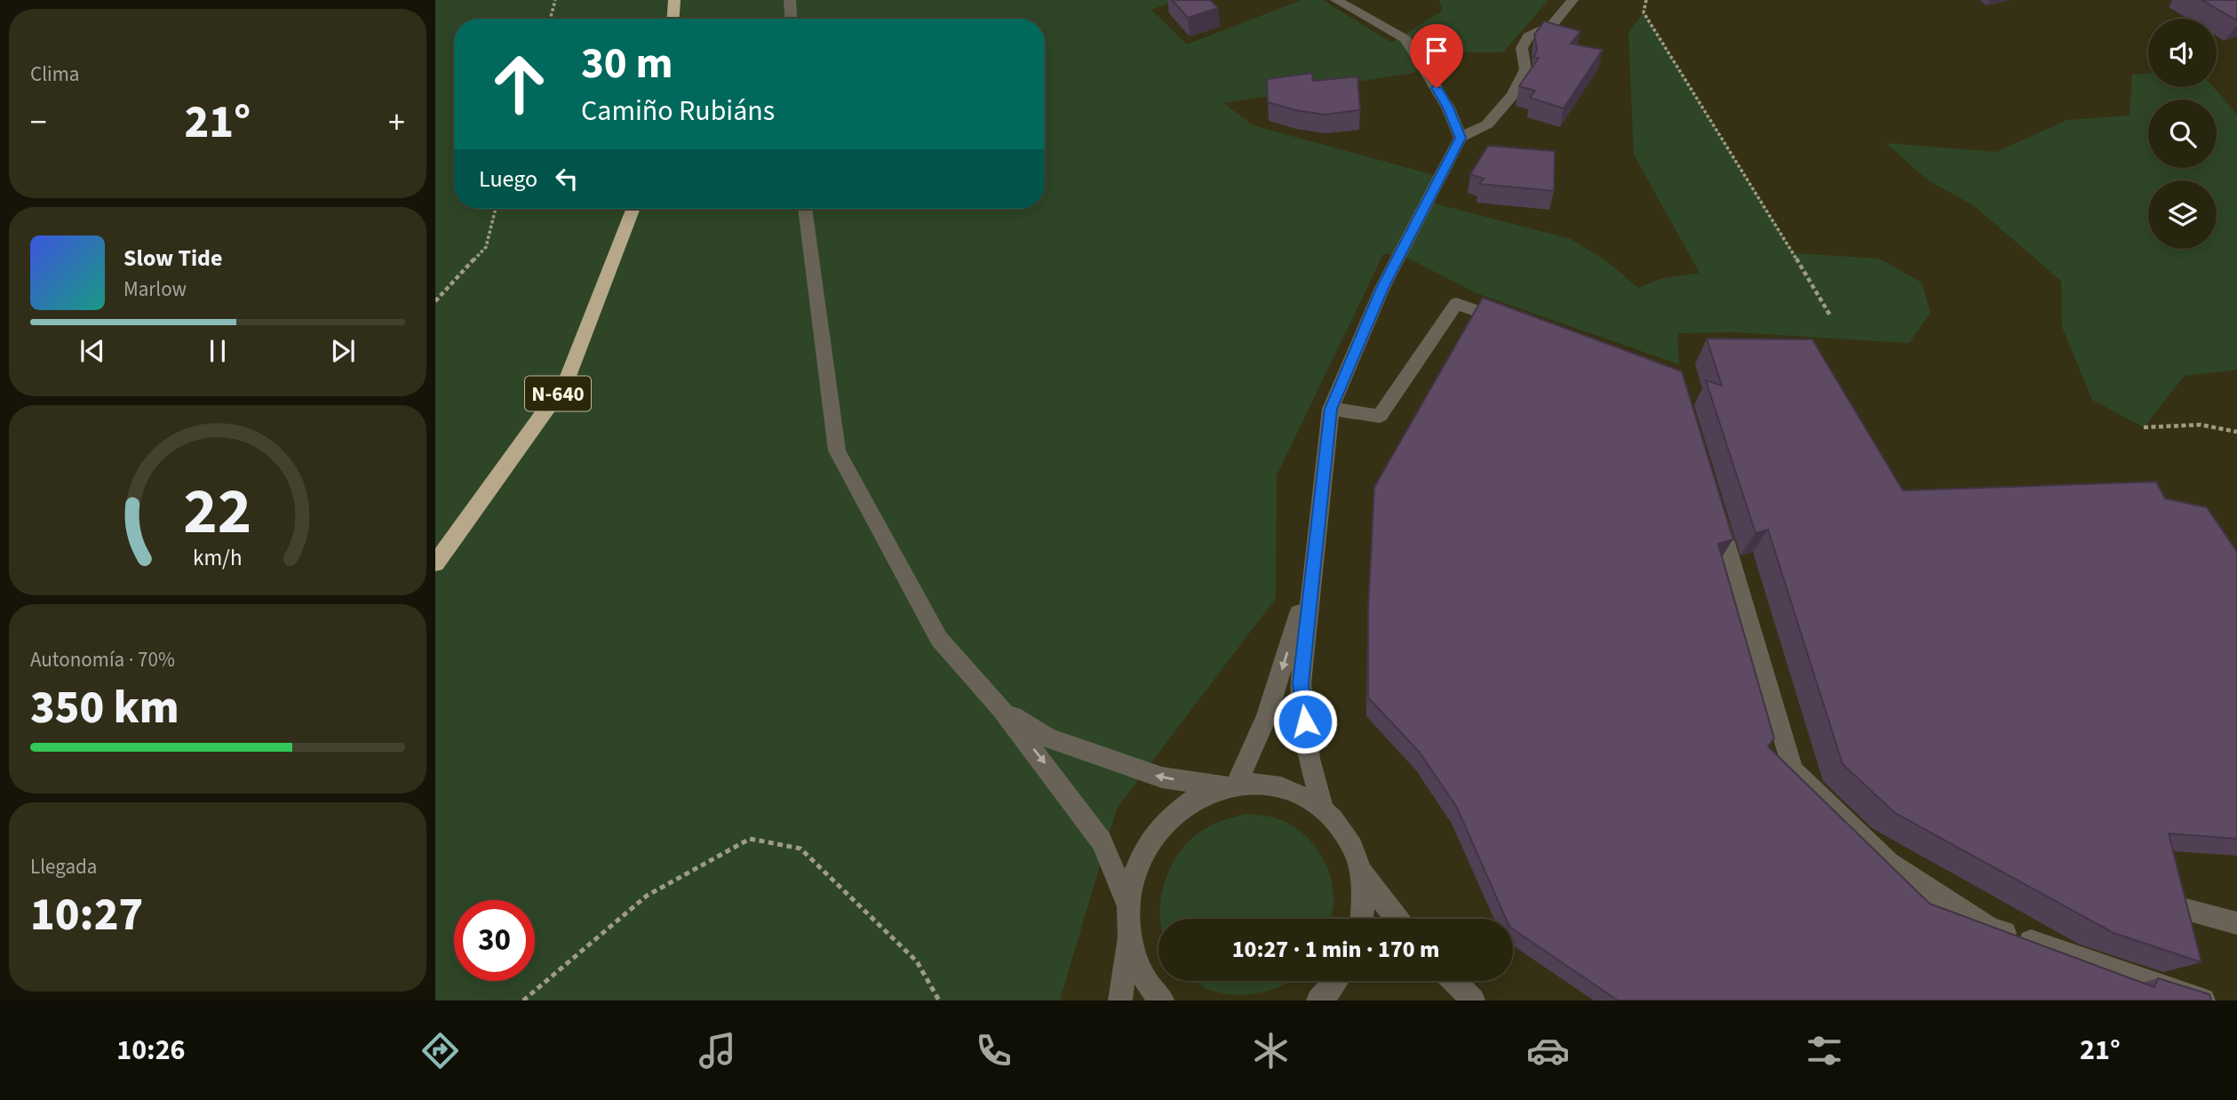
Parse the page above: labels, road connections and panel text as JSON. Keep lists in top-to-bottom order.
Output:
{
  "streets": {
    "highway": ["N-640"]
  },
  "page": {
    "tile": [
      "Clima",
      ["Autonomía · 70%", "350 km"],
      ["Llegada", "10:27"]
    ],
    "turn": ["30 m", "Camiño Rubiáns"],
    "heat": ["−", "21°", "+"],
    "then": "Luego",
    "song": ["Slow Tide", "Marlow"],
    "limit": "30",
    "trip": "10:27 · 1 min · 170 m",
    "tabs": ["10:26", "21°"],
    "gauge": ["22", "km/h"]
  }
}
